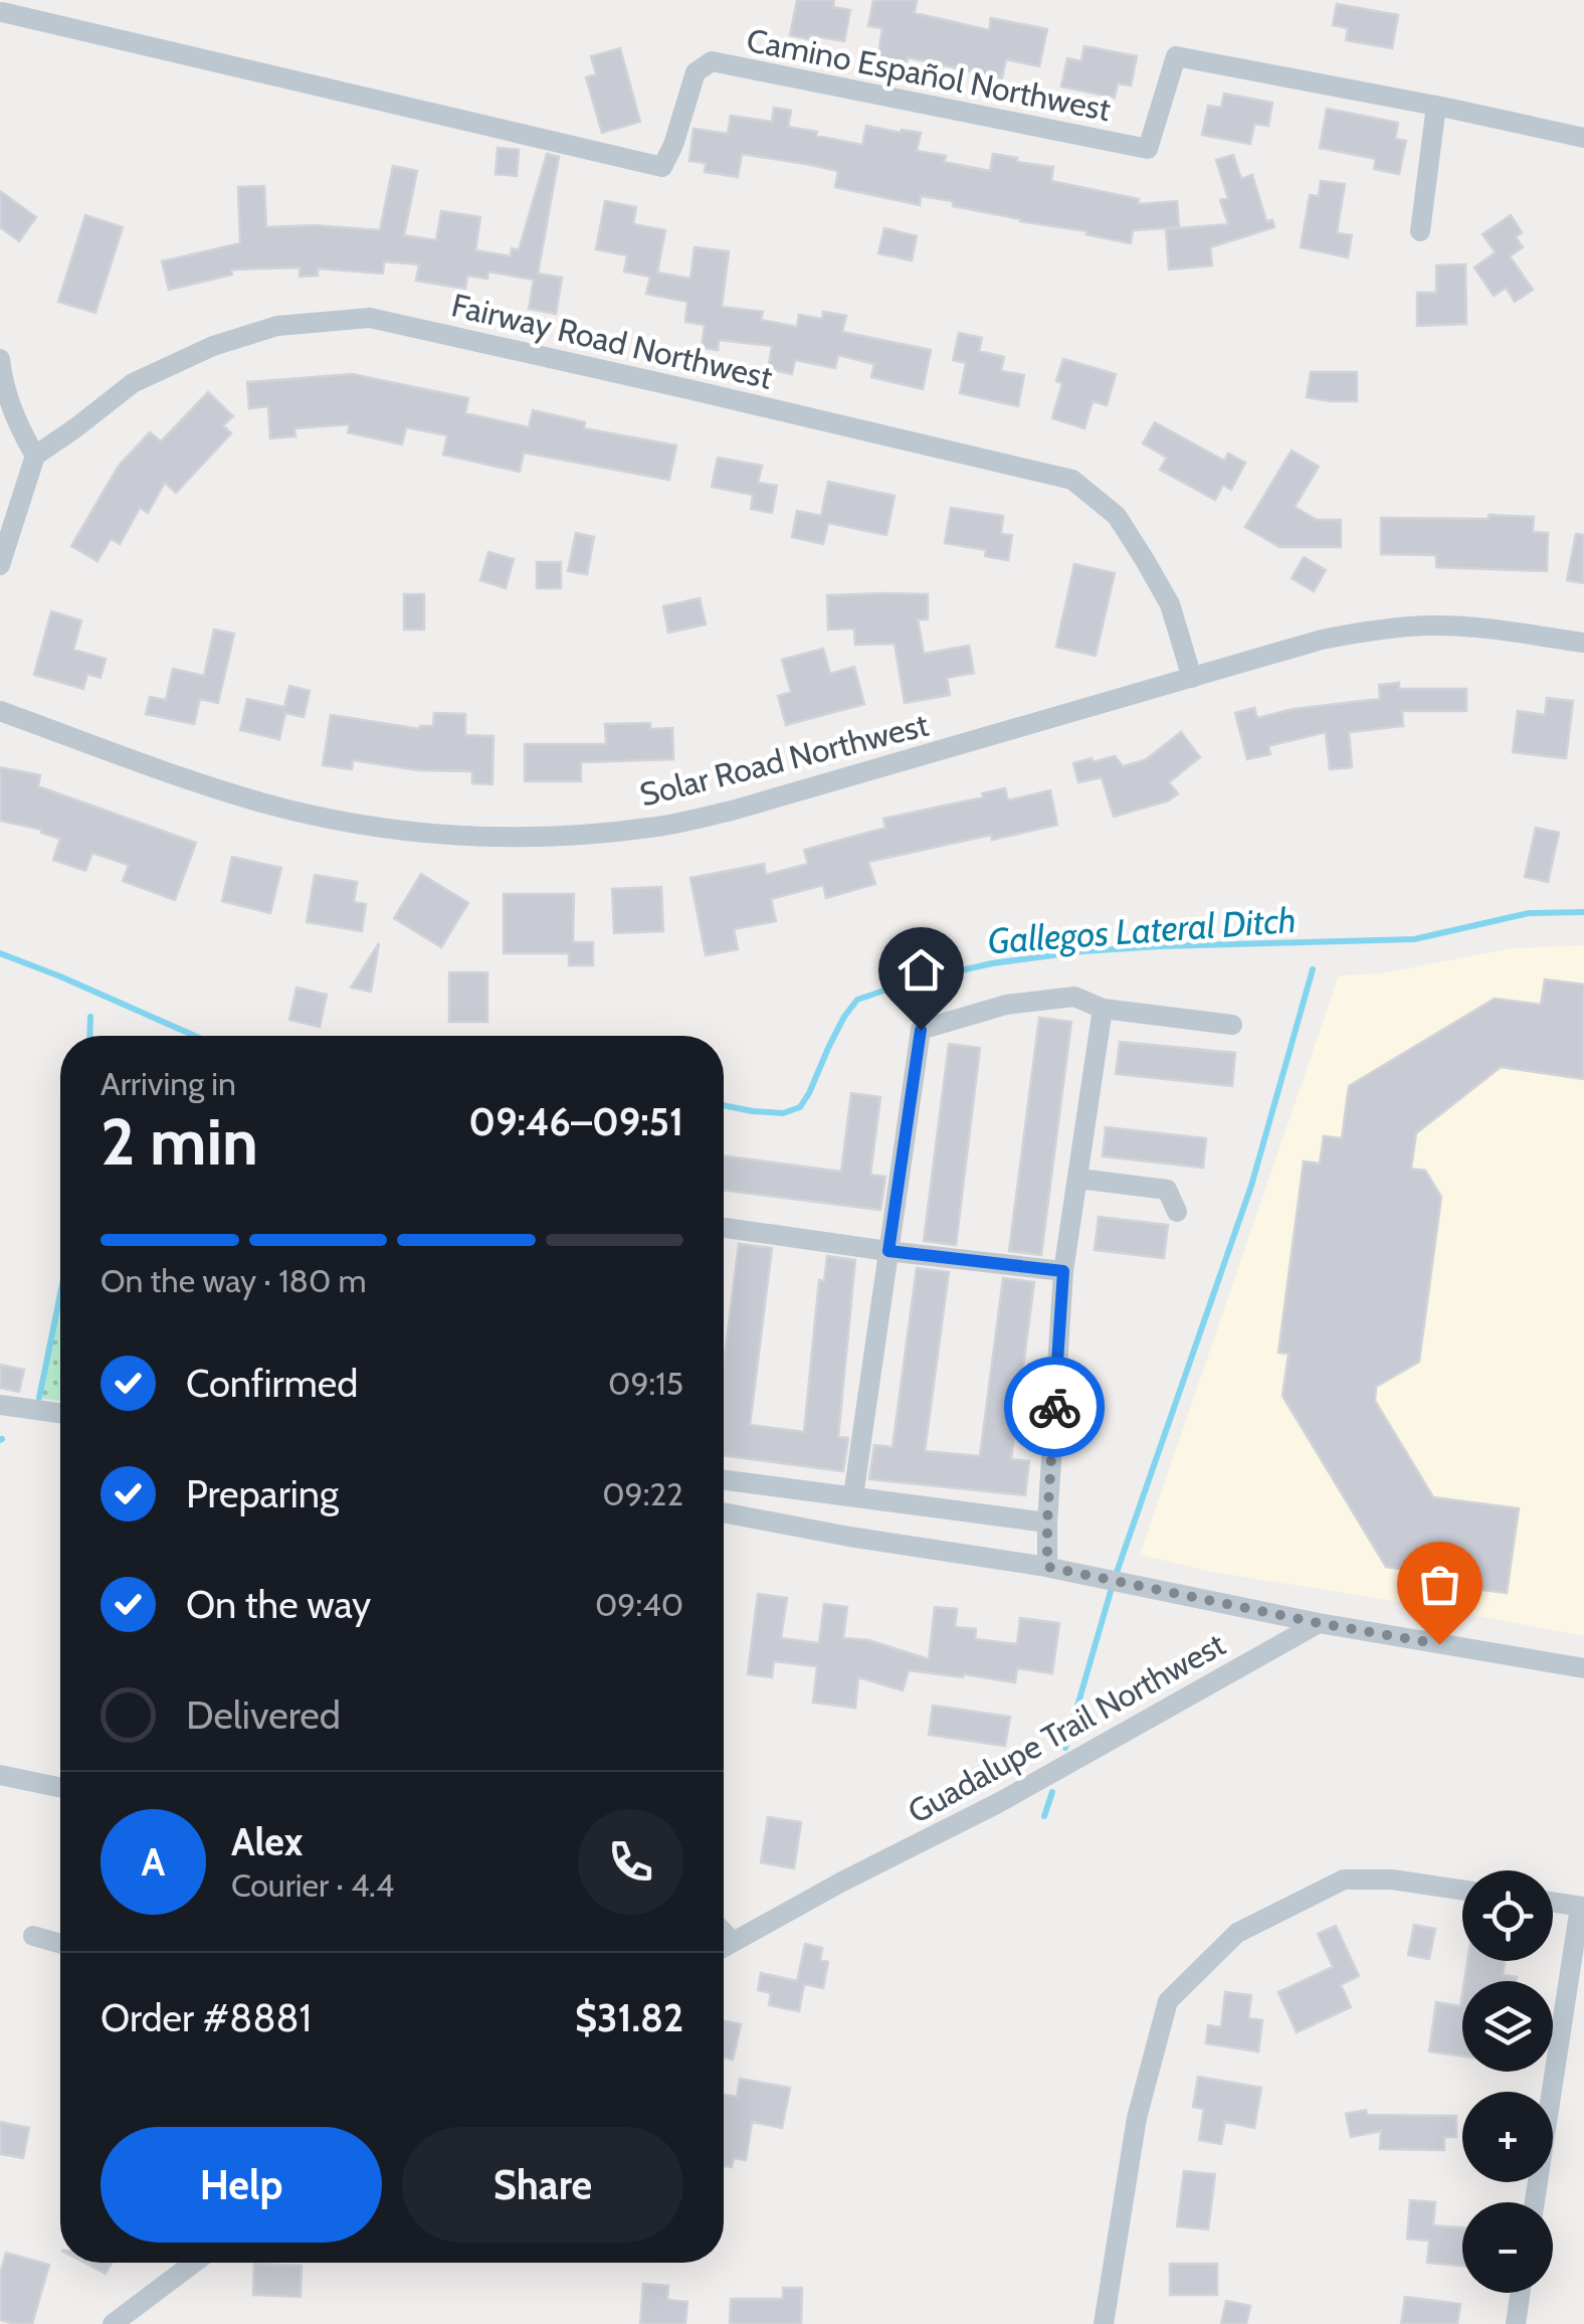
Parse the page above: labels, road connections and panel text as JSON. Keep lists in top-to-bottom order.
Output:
{
  "streets": {
    "street": [
      "Camino Español Northwest",
      "Fairway Road Northwest",
      "Solar Road Northwest",
      "Guadalupe Trail Northwest"
    ]
  },
  "crossings": [
    ["Fairway Road Northwest", "Solar Road Northwest"]
  ],
  "water": ["Gallegos Lateral Ditch"],
  "page": {
    "heading": ["2 min", "Arriving in", "09:46–09:51"],
    "panel": [
      "Alex",
      "Courier · 4.4",
      "Order #8881",
      "$31.82"
    ],
    "bar": "On the way · 180 m",
    "list": [
      ["Confirmed", "09:15"],
      ["Preparing", "09:22"],
      ["On the way", "09:40"],
      "Delivered"
    ],
    "round": "A",
    "map_buttons": ["+", "−"],
    "buttons": ["Help", "Share"]
  }
}
